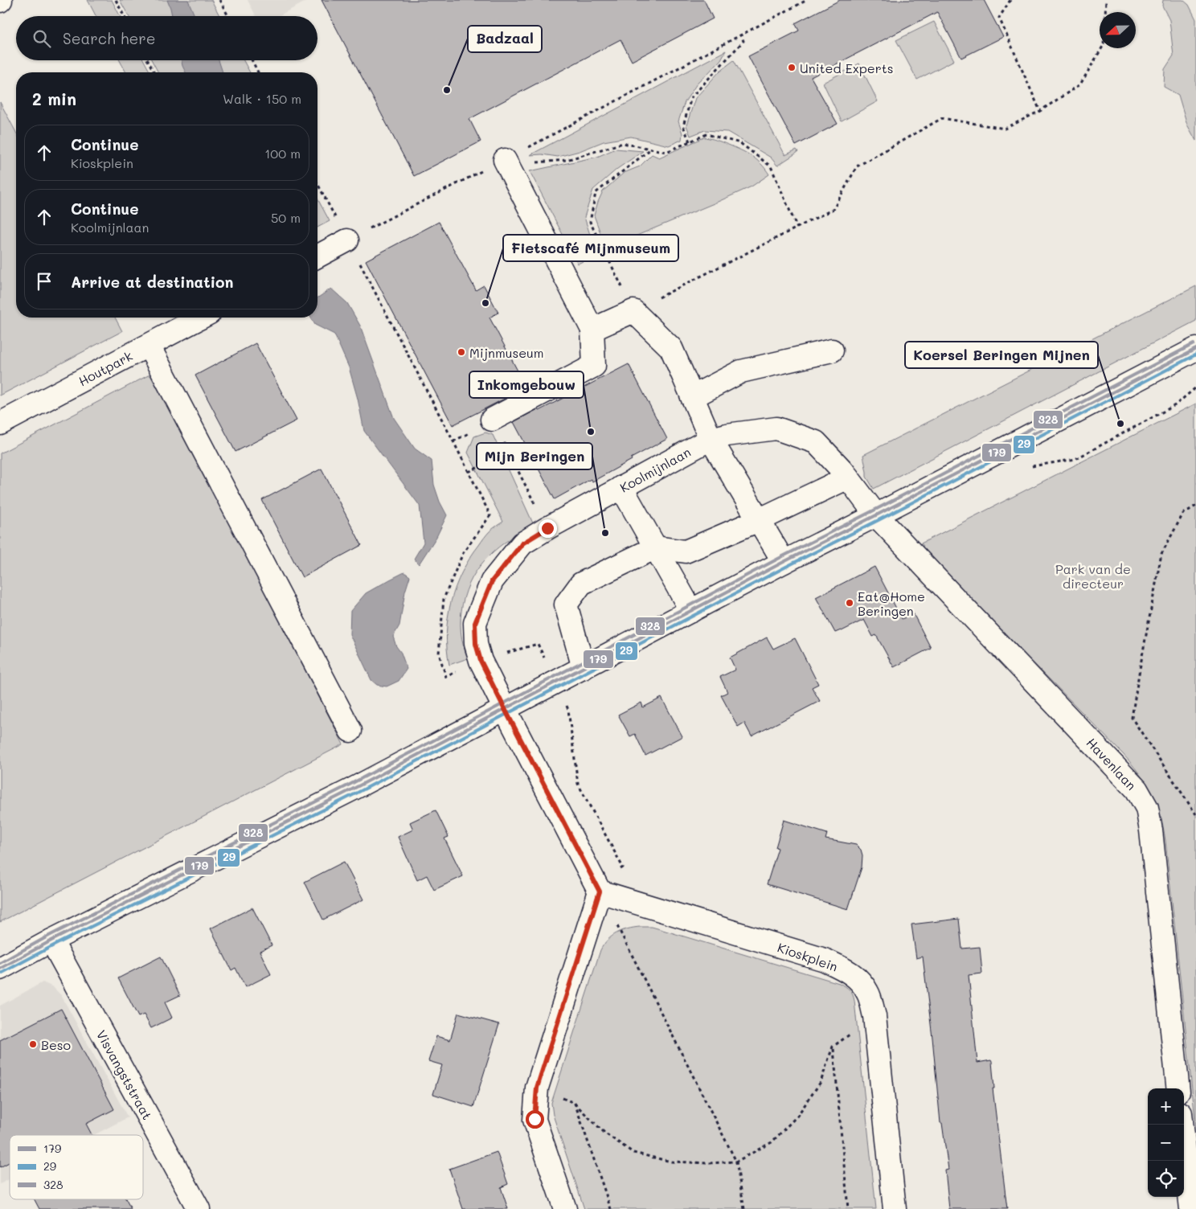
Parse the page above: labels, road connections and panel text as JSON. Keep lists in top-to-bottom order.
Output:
{
  "streets": {
    "street": [
      "Houtpark",
      "Koolmijnlaan",
      "Havenlaan",
      "Kioskplein",
      "Visvangststraat"
    ]
  },
  "crossings": [
    ["Koolmijnlaan", "Havenlaan"]
  ],
  "parks": ["Park van de directeur"],
  "places": [
    "United Experts",
    "Badzaal",
    "Fietscafé Mijnmuseum",
    "Mijnmuseum",
    "Koersel Beringen Mijnen",
    "Inkomgebouw",
    "Mijn Beringen",
    "Eat@Home Beringen",
    "Beso"
  ],
  "lines": ["transit line 328", "transit line 179", "transit line 29"],
  "legend": ["179", "29", "328"],
  "north": "left",
  "page": {
    "search": "Search here",
    "heading": ["2 min", "Walk · 150 m"],
    "list": [
      ["Continue", "Kioskplein", "100 m"],
      ["Continue", "Koolmijnlaan", "50 m"],
      "Arrive at destination"
    ],
    "map_buttons": ["+", "−"]
  }
}
